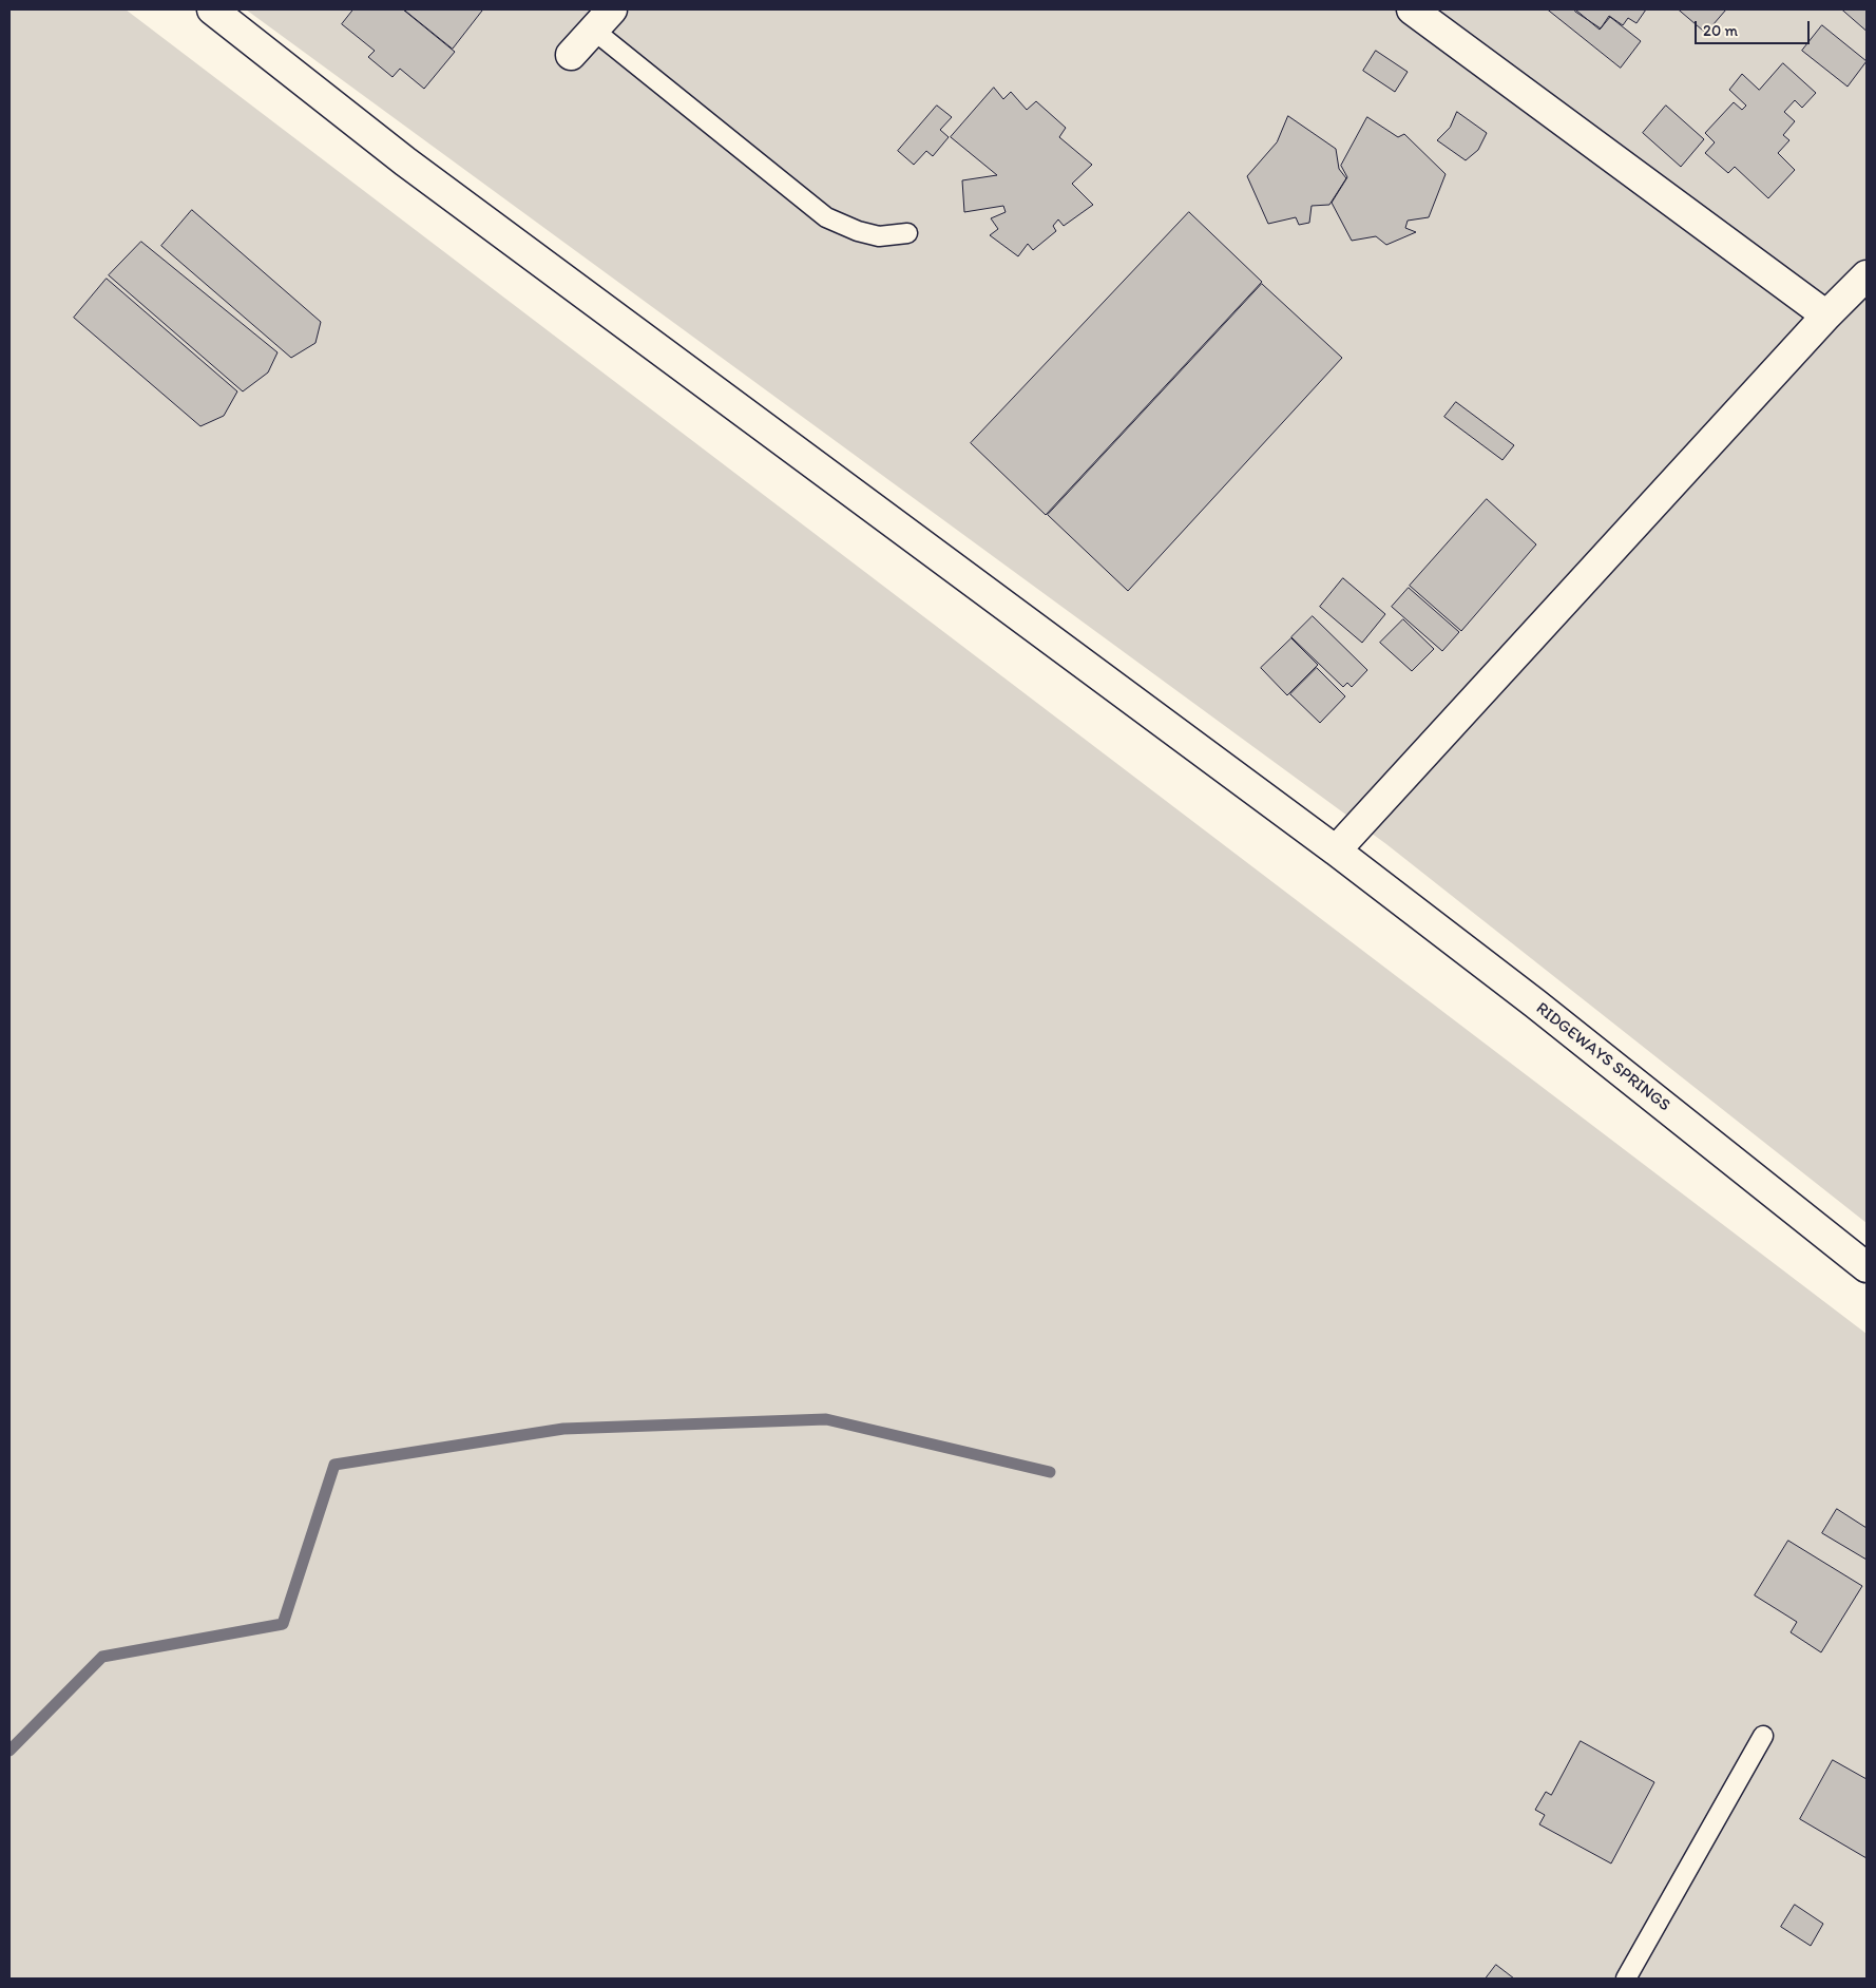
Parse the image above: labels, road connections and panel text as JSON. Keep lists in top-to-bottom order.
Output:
{
  "streets": {
    "street": ["RIDGEWAYS SPRINGS"]
  },
  "scale_bar": "20 m"
}
